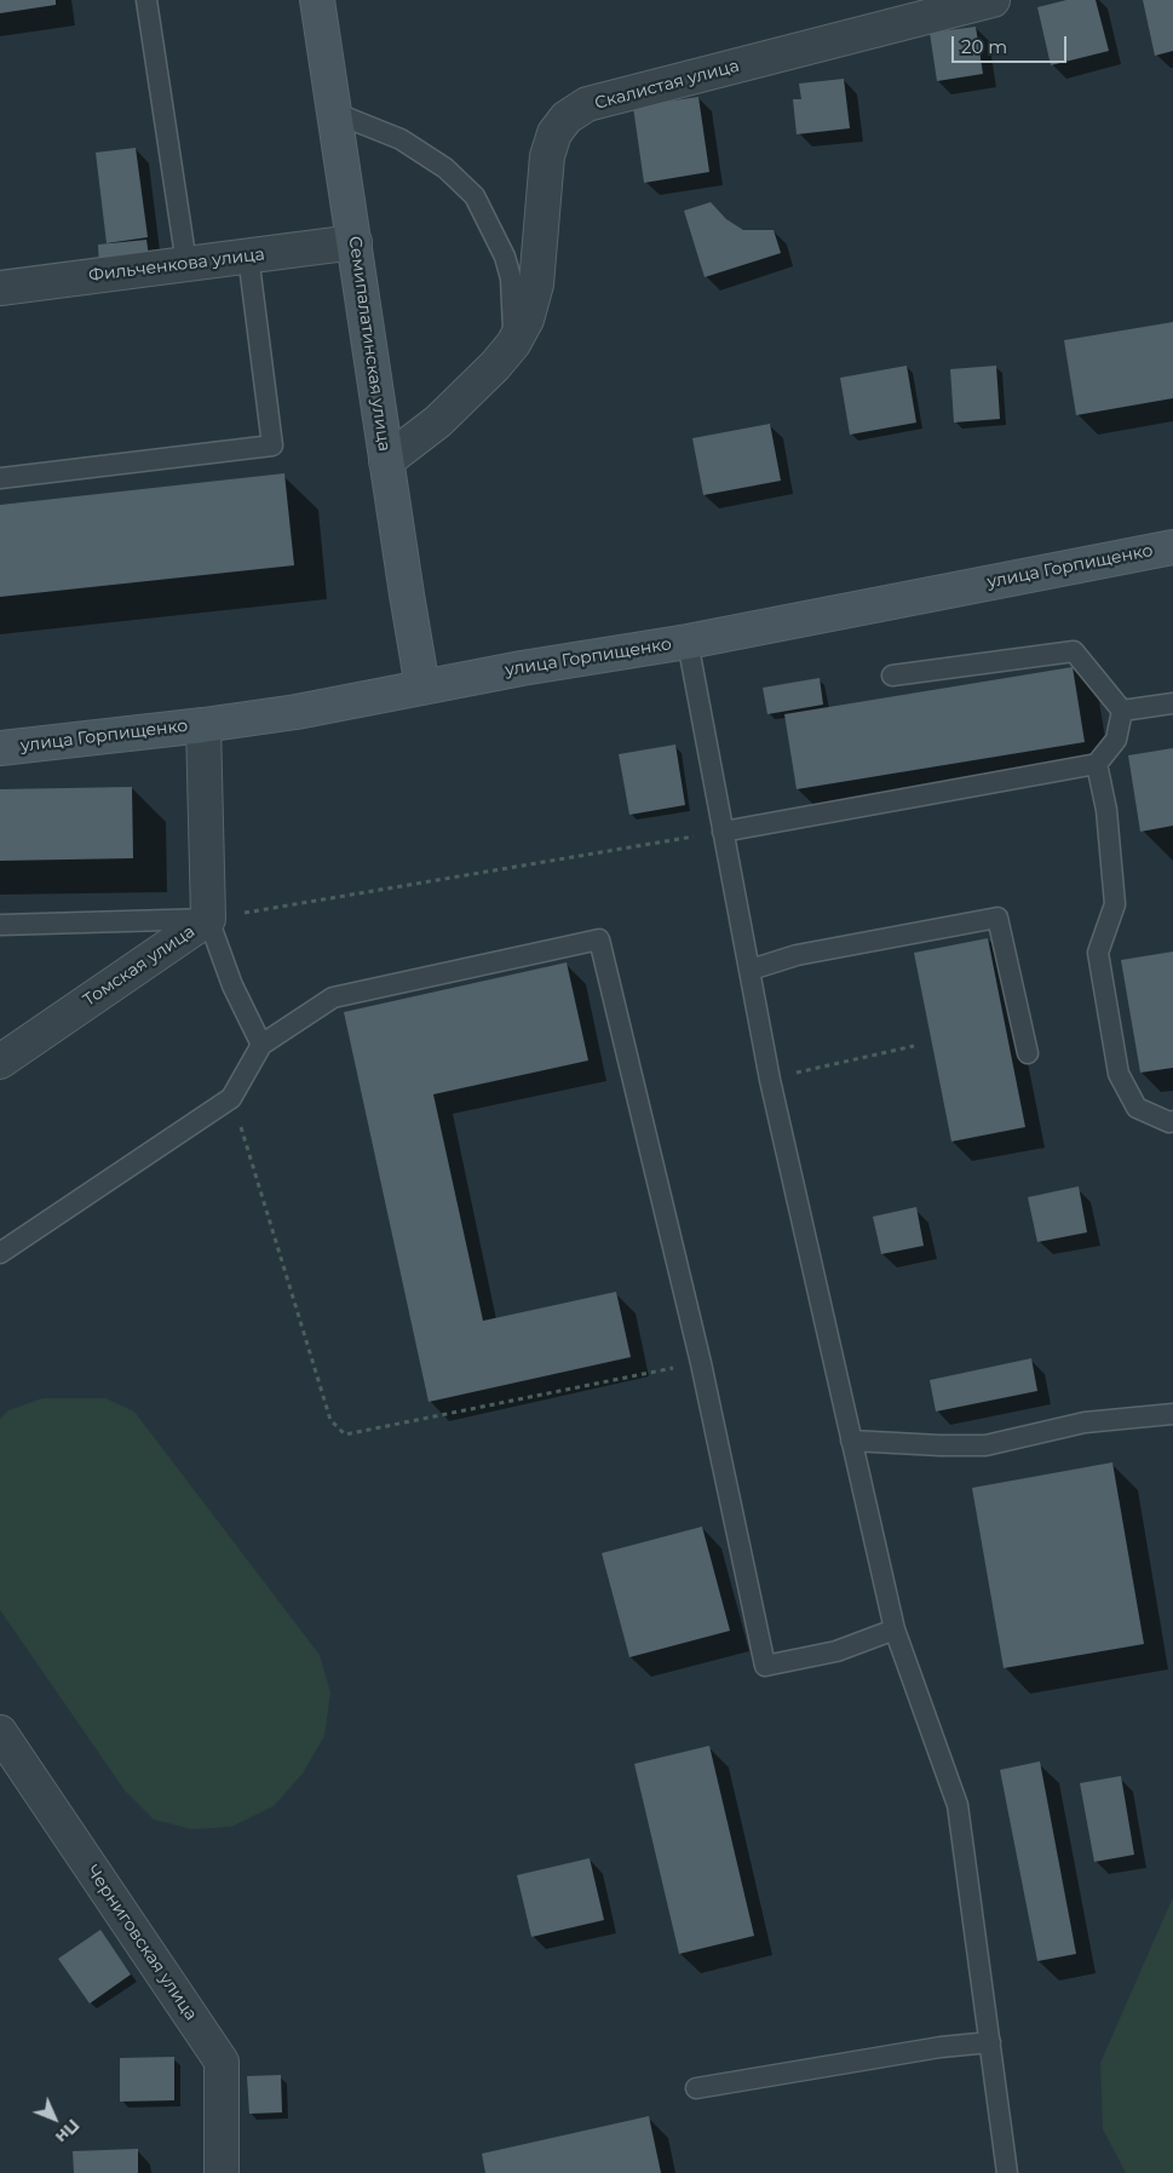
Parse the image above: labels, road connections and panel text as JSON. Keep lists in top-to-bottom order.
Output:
{
  "streets": {
    "main road": ["Семипалатинская улица", "улица Горпищенко"],
    "street": [
      "Скалистая улица",
      "Фильченкова улица",
      "Томская улица",
      "Черниговская улица"
    ]
  },
  "crossings": [
    ["Скалистая улица", "Семипалатинская улица"],
    ["Фильченкова улица", "Семипалатинская улица"],
    ["Семипалатинская улица", "улица Горпищенко"],
    ["улица Горпищенко", "Томская улица"]
  ],
  "scale_bar": "20 m",
  "north": "bottom right"
}
